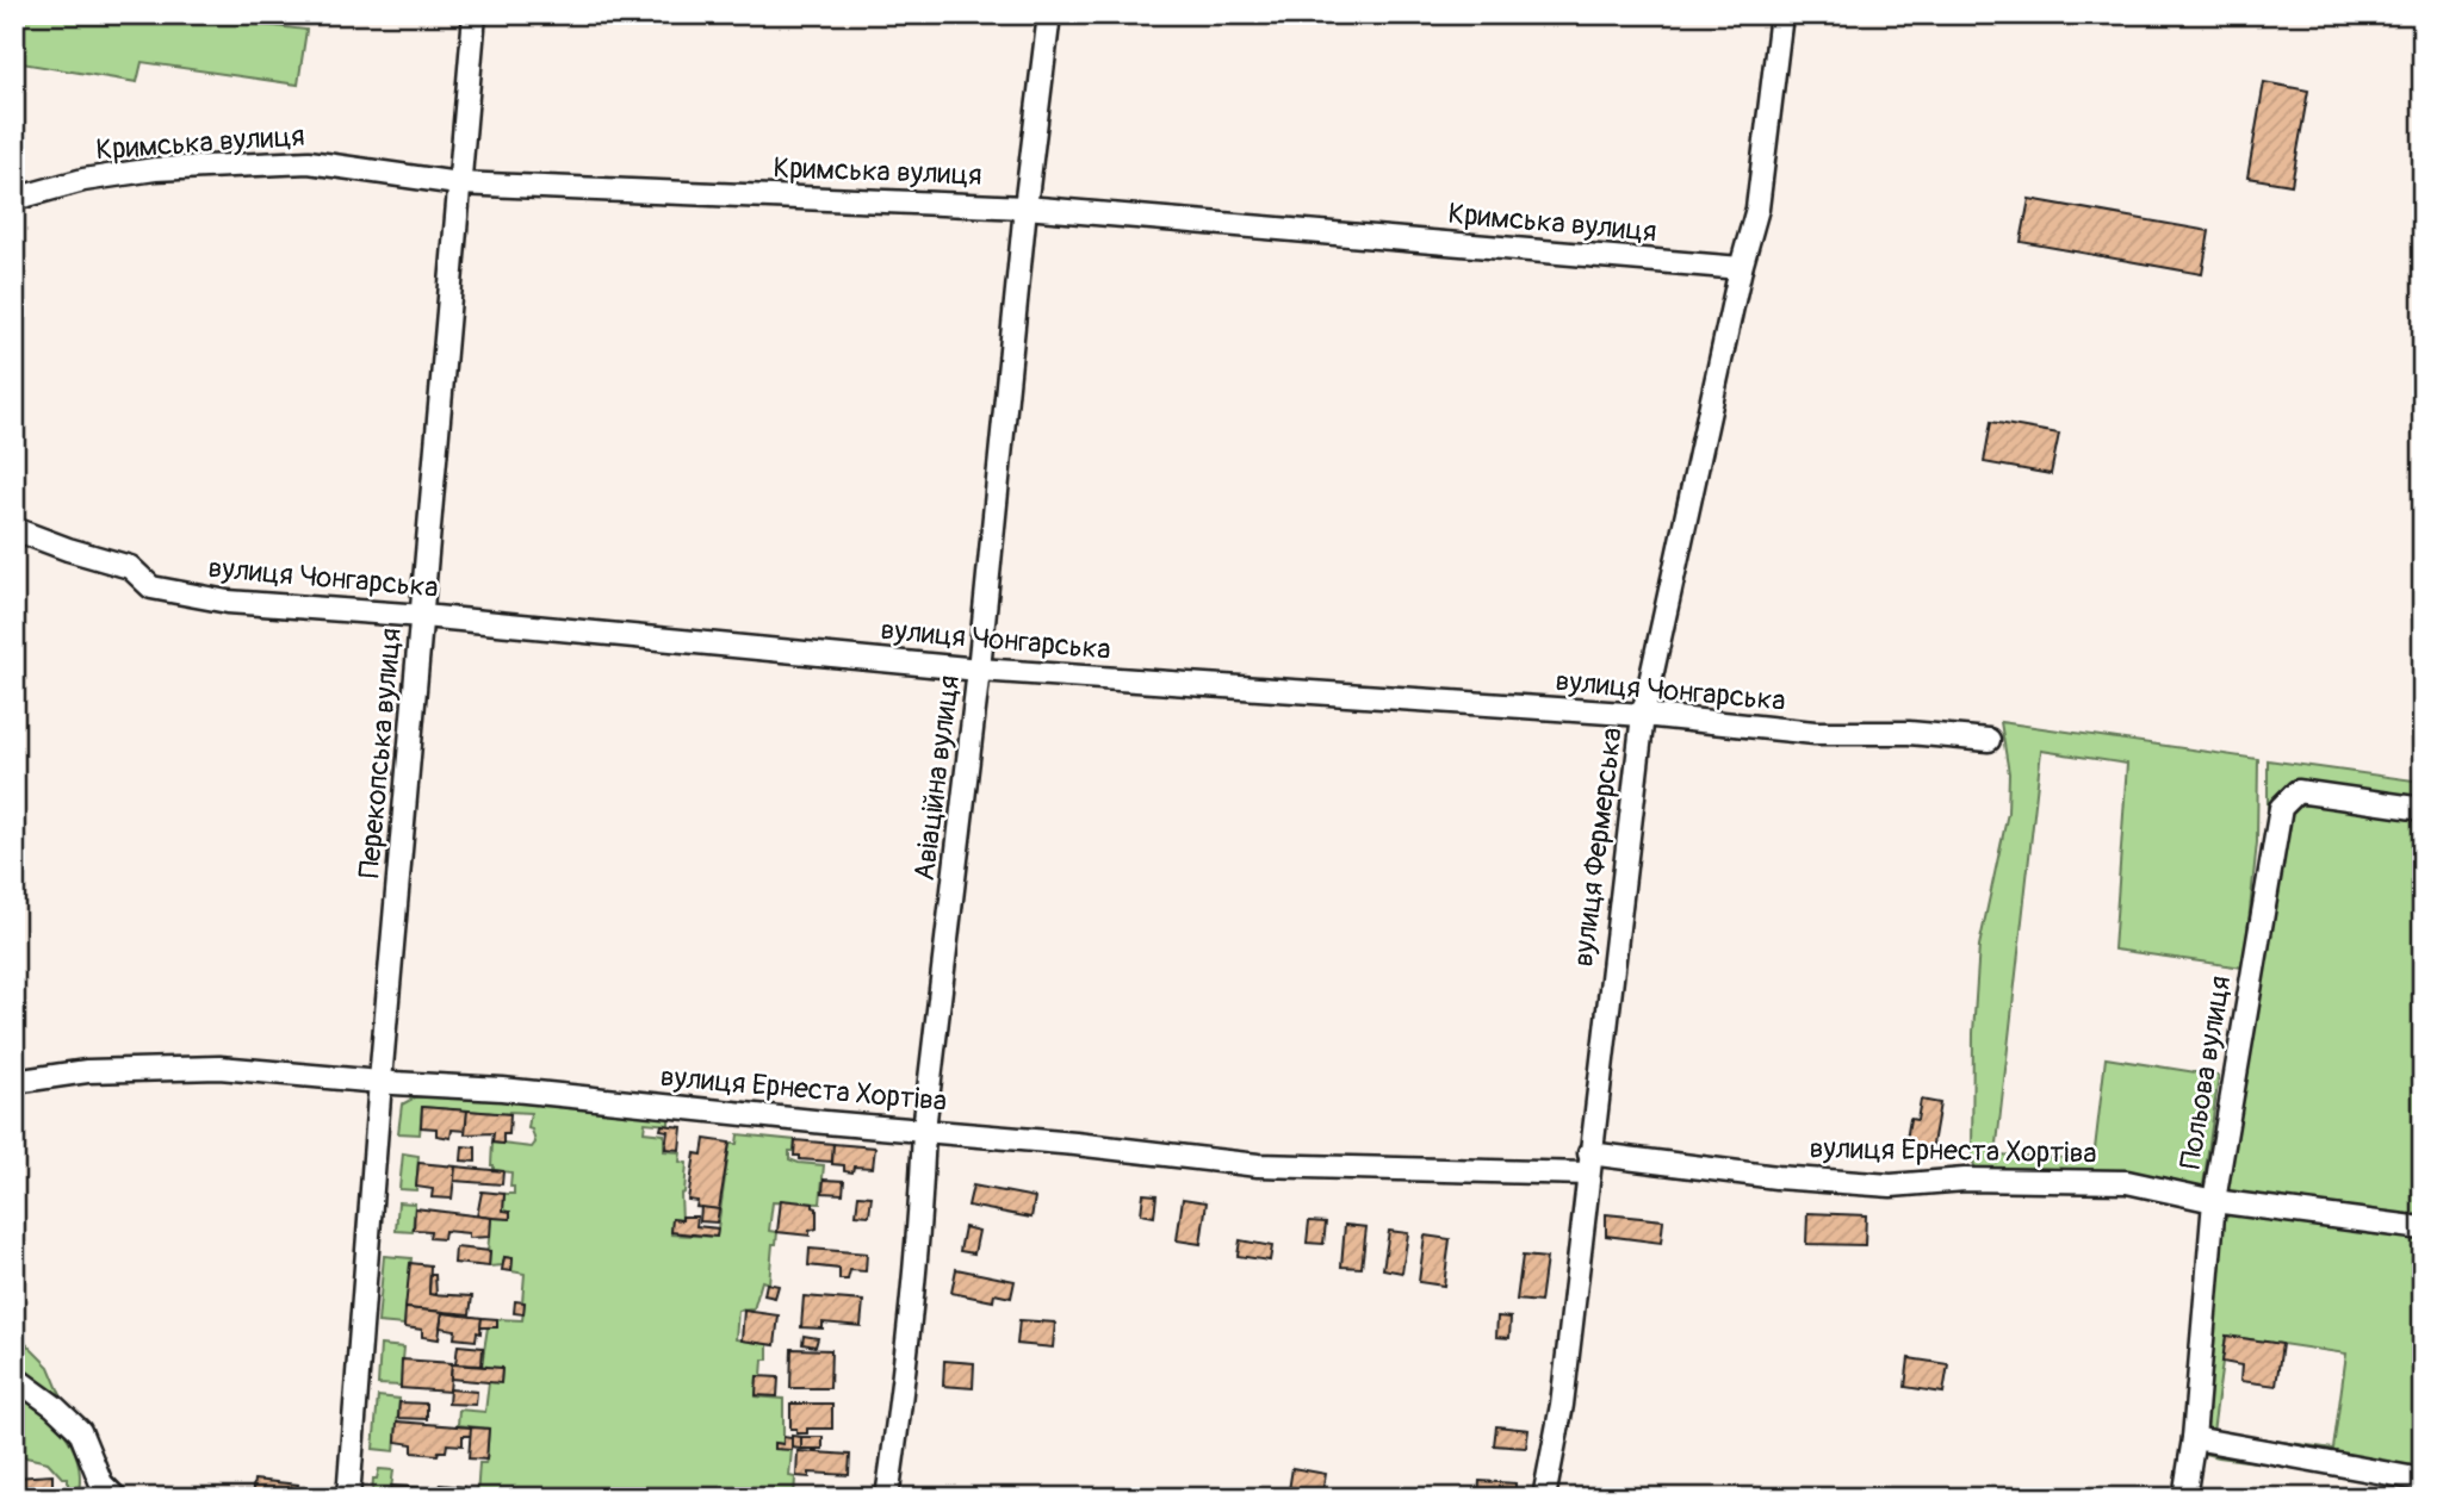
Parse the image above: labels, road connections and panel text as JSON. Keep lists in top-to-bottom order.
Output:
{
  "streets": {
    "street": [
      "Кримська вулиця",
      "вулиця Чонгарська",
      "Перекопська вулиця",
      "Авіаційна вулиця",
      "вулиця Фермерська",
      "Польова вулиця",
      "вулиця Ернеста Хортіва"
    ]
  },
  "crossings": [
    ["Кримська вулиця", "Перекопська вулиця"],
    ["Кримська вулиця", "Авіаційна вулиця"],
    ["Кримська вулиця", "вулиця Фермерська"],
    ["вулиця Чонгарська", "Перекопська вулиця"],
    ["вулиця Чонгарська", "Авіаційна вулиця"],
    ["вулиця Чонгарська", "вулиця Фермерська"],
    ["Перекопська вулиця", "вулиця Ернеста Хортіва"],
    ["Авіаційна вулиця", "вулиця Ернеста Хортіва"],
    ["вулиця Фермерська", "вулиця Ернеста Хортіва"],
    ["Польова вулиця", "вулиця Ернеста Хортіва"]
  ]
}
